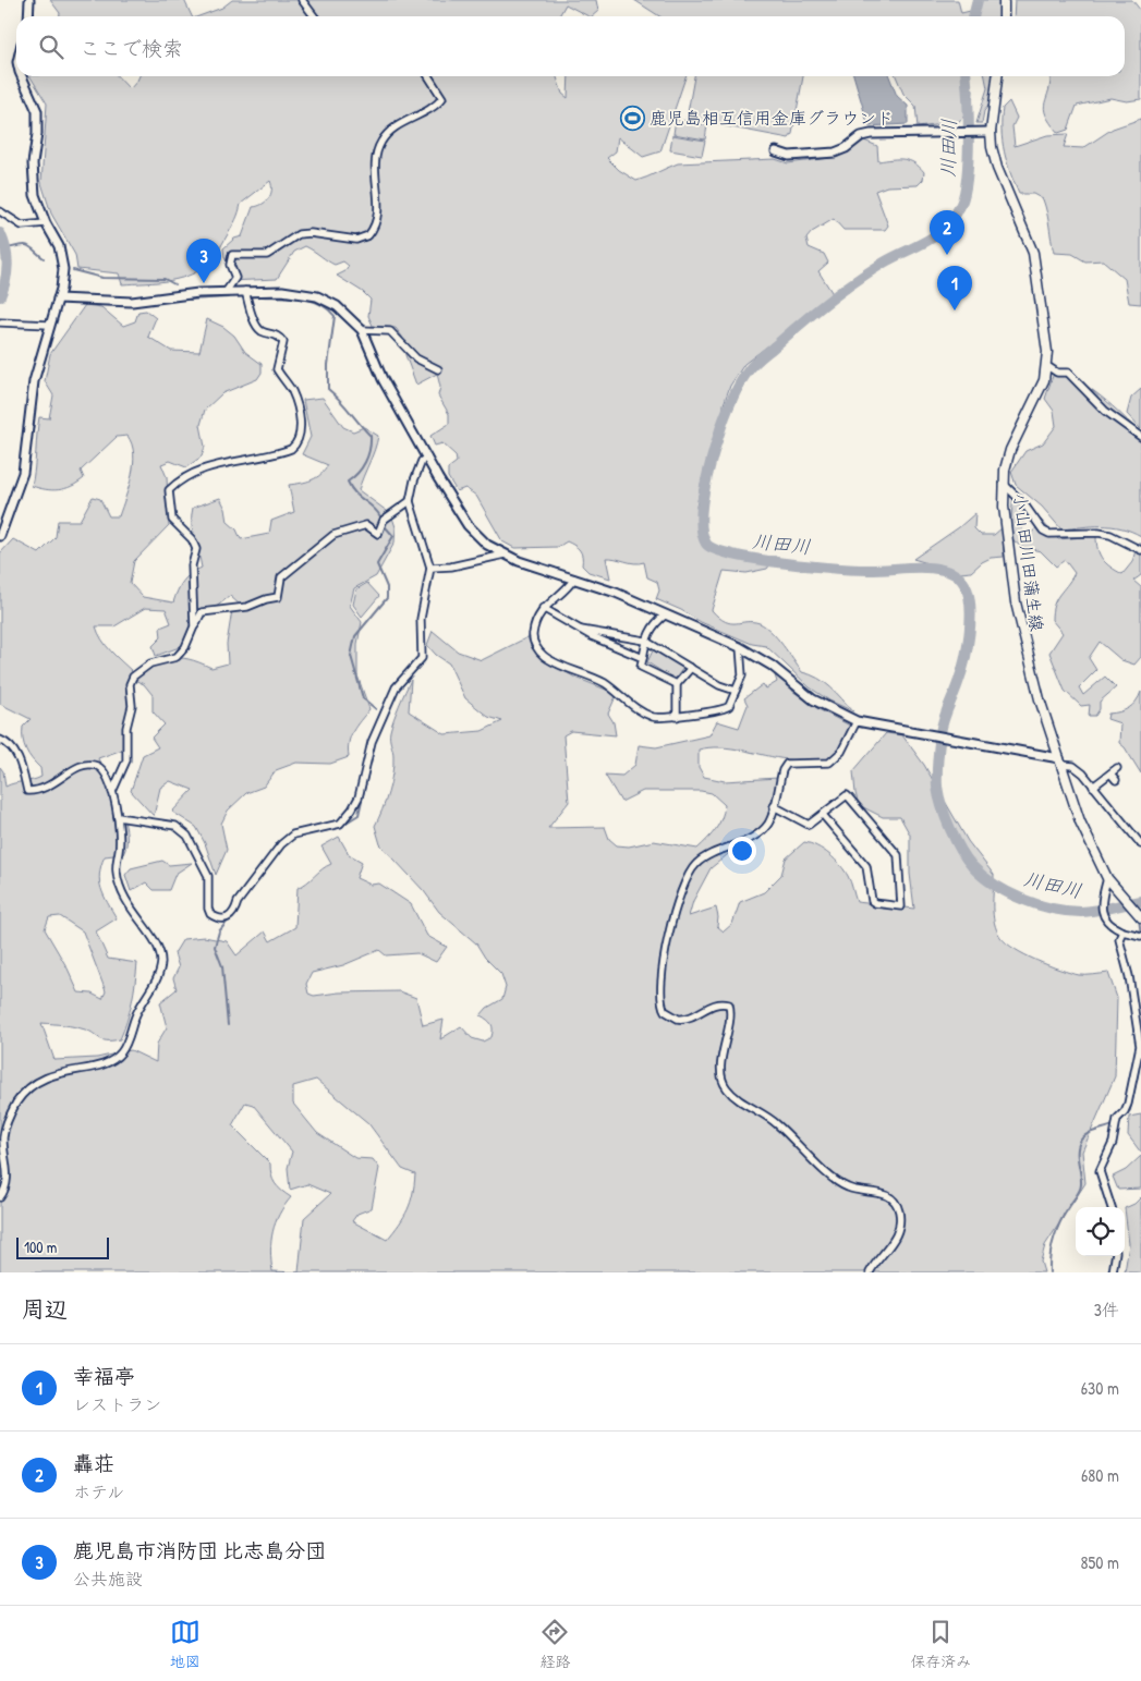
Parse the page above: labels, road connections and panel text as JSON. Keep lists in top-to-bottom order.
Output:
{
  "streets": {
    "main road": ["小山田川田蒲生線"]
  },
  "water": ["川田川"],
  "places": {
    "sports": ["鹿児島相互信用金庫グラウンド"]
  },
  "scale_bar": "100 m",
  "page": {
    "search": "ここで検索",
    "pins": ["2", "3", "1"],
    "scale": "100 m",
    "heading": ["周辺", "3件"],
    "list": [
      {
        "mark": "1",
        "name": "幸福亭",
        "note": "レストラン",
        "value": "630 m"
      },
      {
        "mark": "2",
        "name": "轟荘",
        "note": "ホテル",
        "value": "680 m"
      },
      {
        "mark": "3",
        "name": "鹿児島市消防団 比志島分団",
        "note": "公共施設",
        "value": "850 m"
      }
    ],
    "nav": ["地図", "経路", "保存済み"]
  }
}
